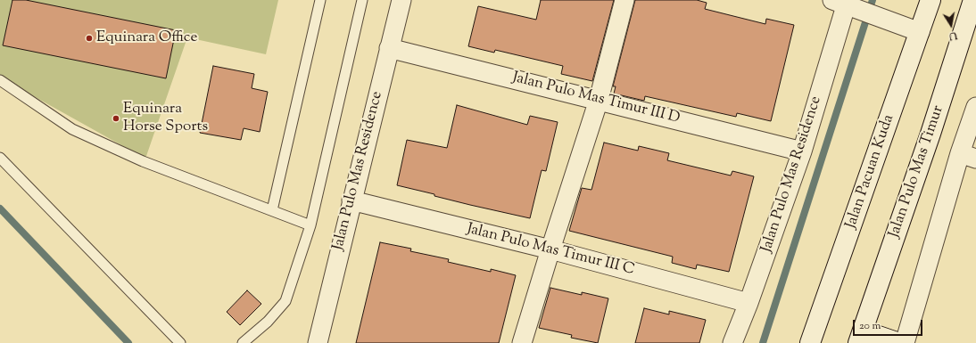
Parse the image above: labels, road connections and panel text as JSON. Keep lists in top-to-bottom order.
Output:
{
  "streets": {
    "street": [
      "Jalan Pulo Mas Timur III D",
      "Jalan Pulo Mas Residence",
      "Jalan Pacuan Kuda",
      "Jalan Pulo Mas Timur",
      "Jalan Pulo Mas Timur III C"
    ]
  },
  "crossings": [
    ["Jalan Pulo Mas Timur III D", "Jalan Pulo Mas Residence"],
    ["Jalan Pulo Mas Residence", "Jalan Pacuan Kuda"],
    ["Jalan Pulo Mas Residence", "Jalan Pulo Mas Timur III C"]
  ],
  "places": ["Equinara Office", "Equinara Horse Sports"],
  "scale_bar": "20 m",
  "north": "bottom"
}
